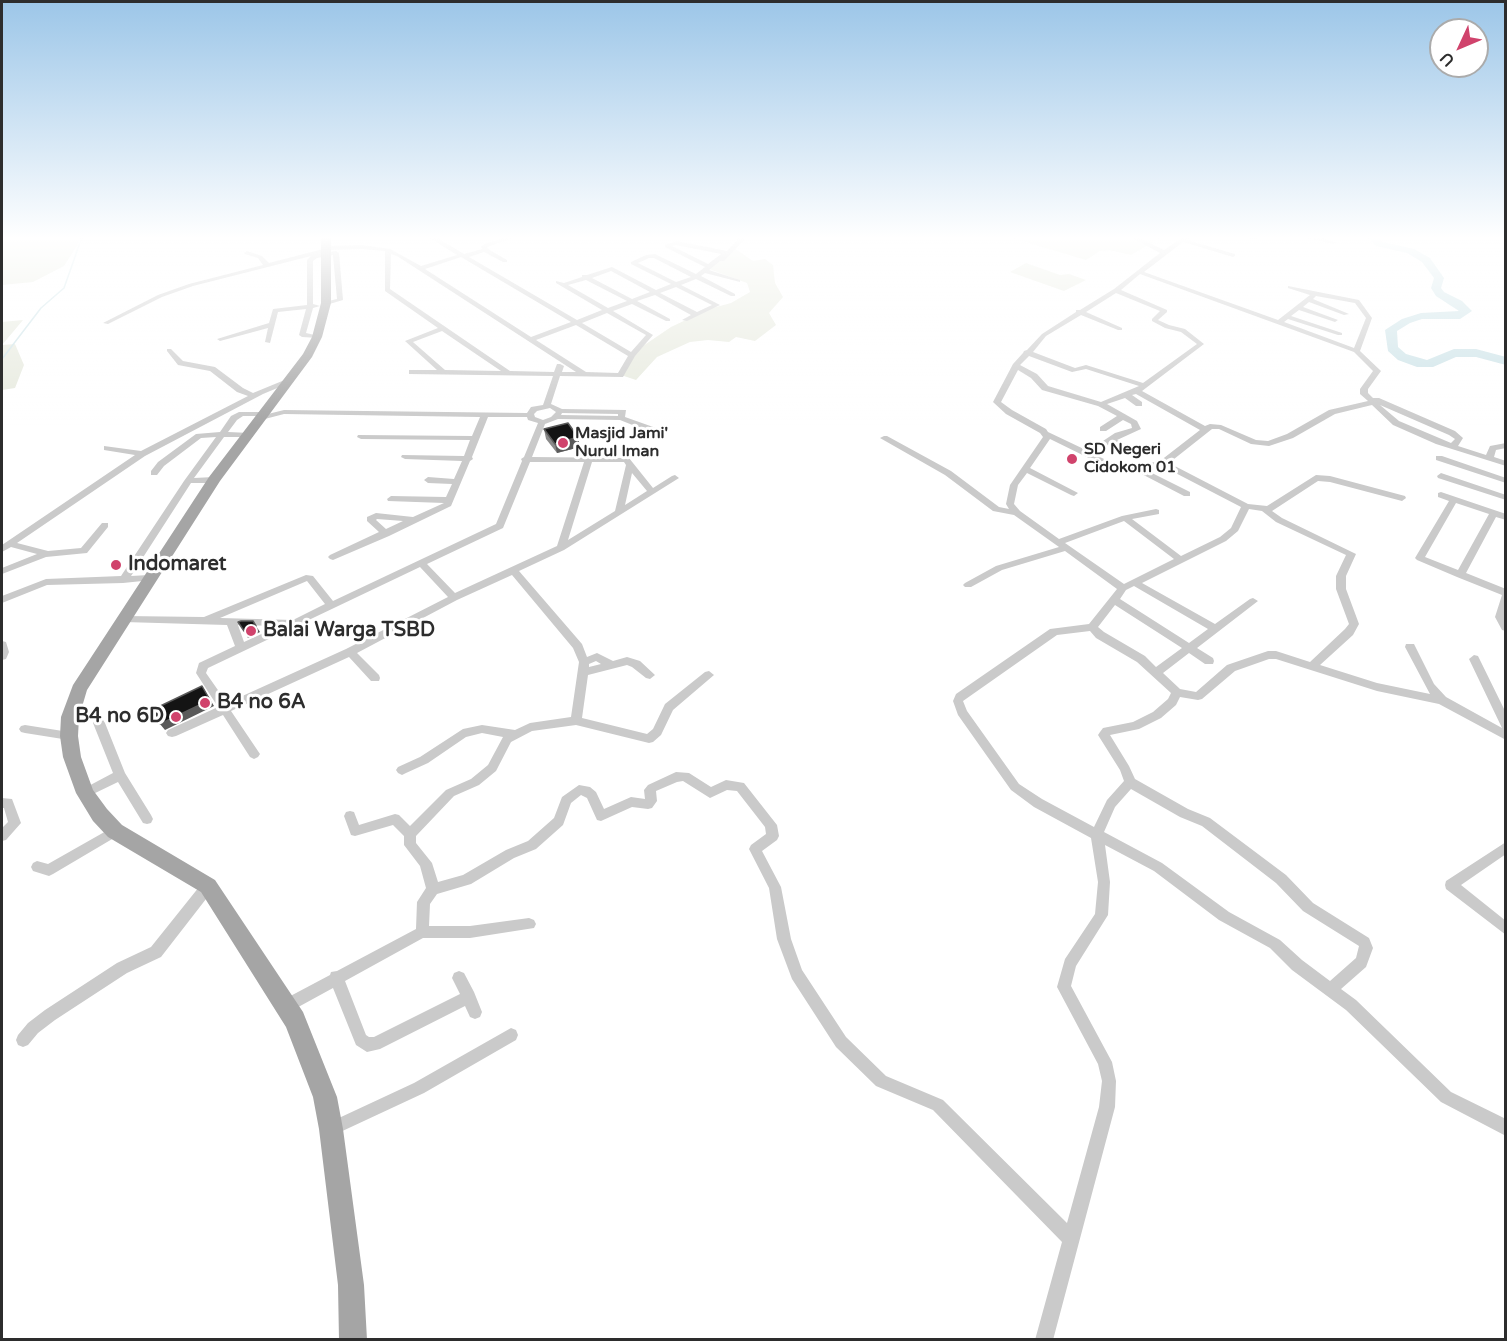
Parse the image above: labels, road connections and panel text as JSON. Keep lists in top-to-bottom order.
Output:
{
  "places": [
    "Masjid Jami' Nurul Iman",
    "SD Negeri Cidokom 01",
    "Indomaret",
    "Balai Warga TSBD",
    "B4 no 6A",
    "B4 no 6D"
  ],
  "north": "bottom left"
}
